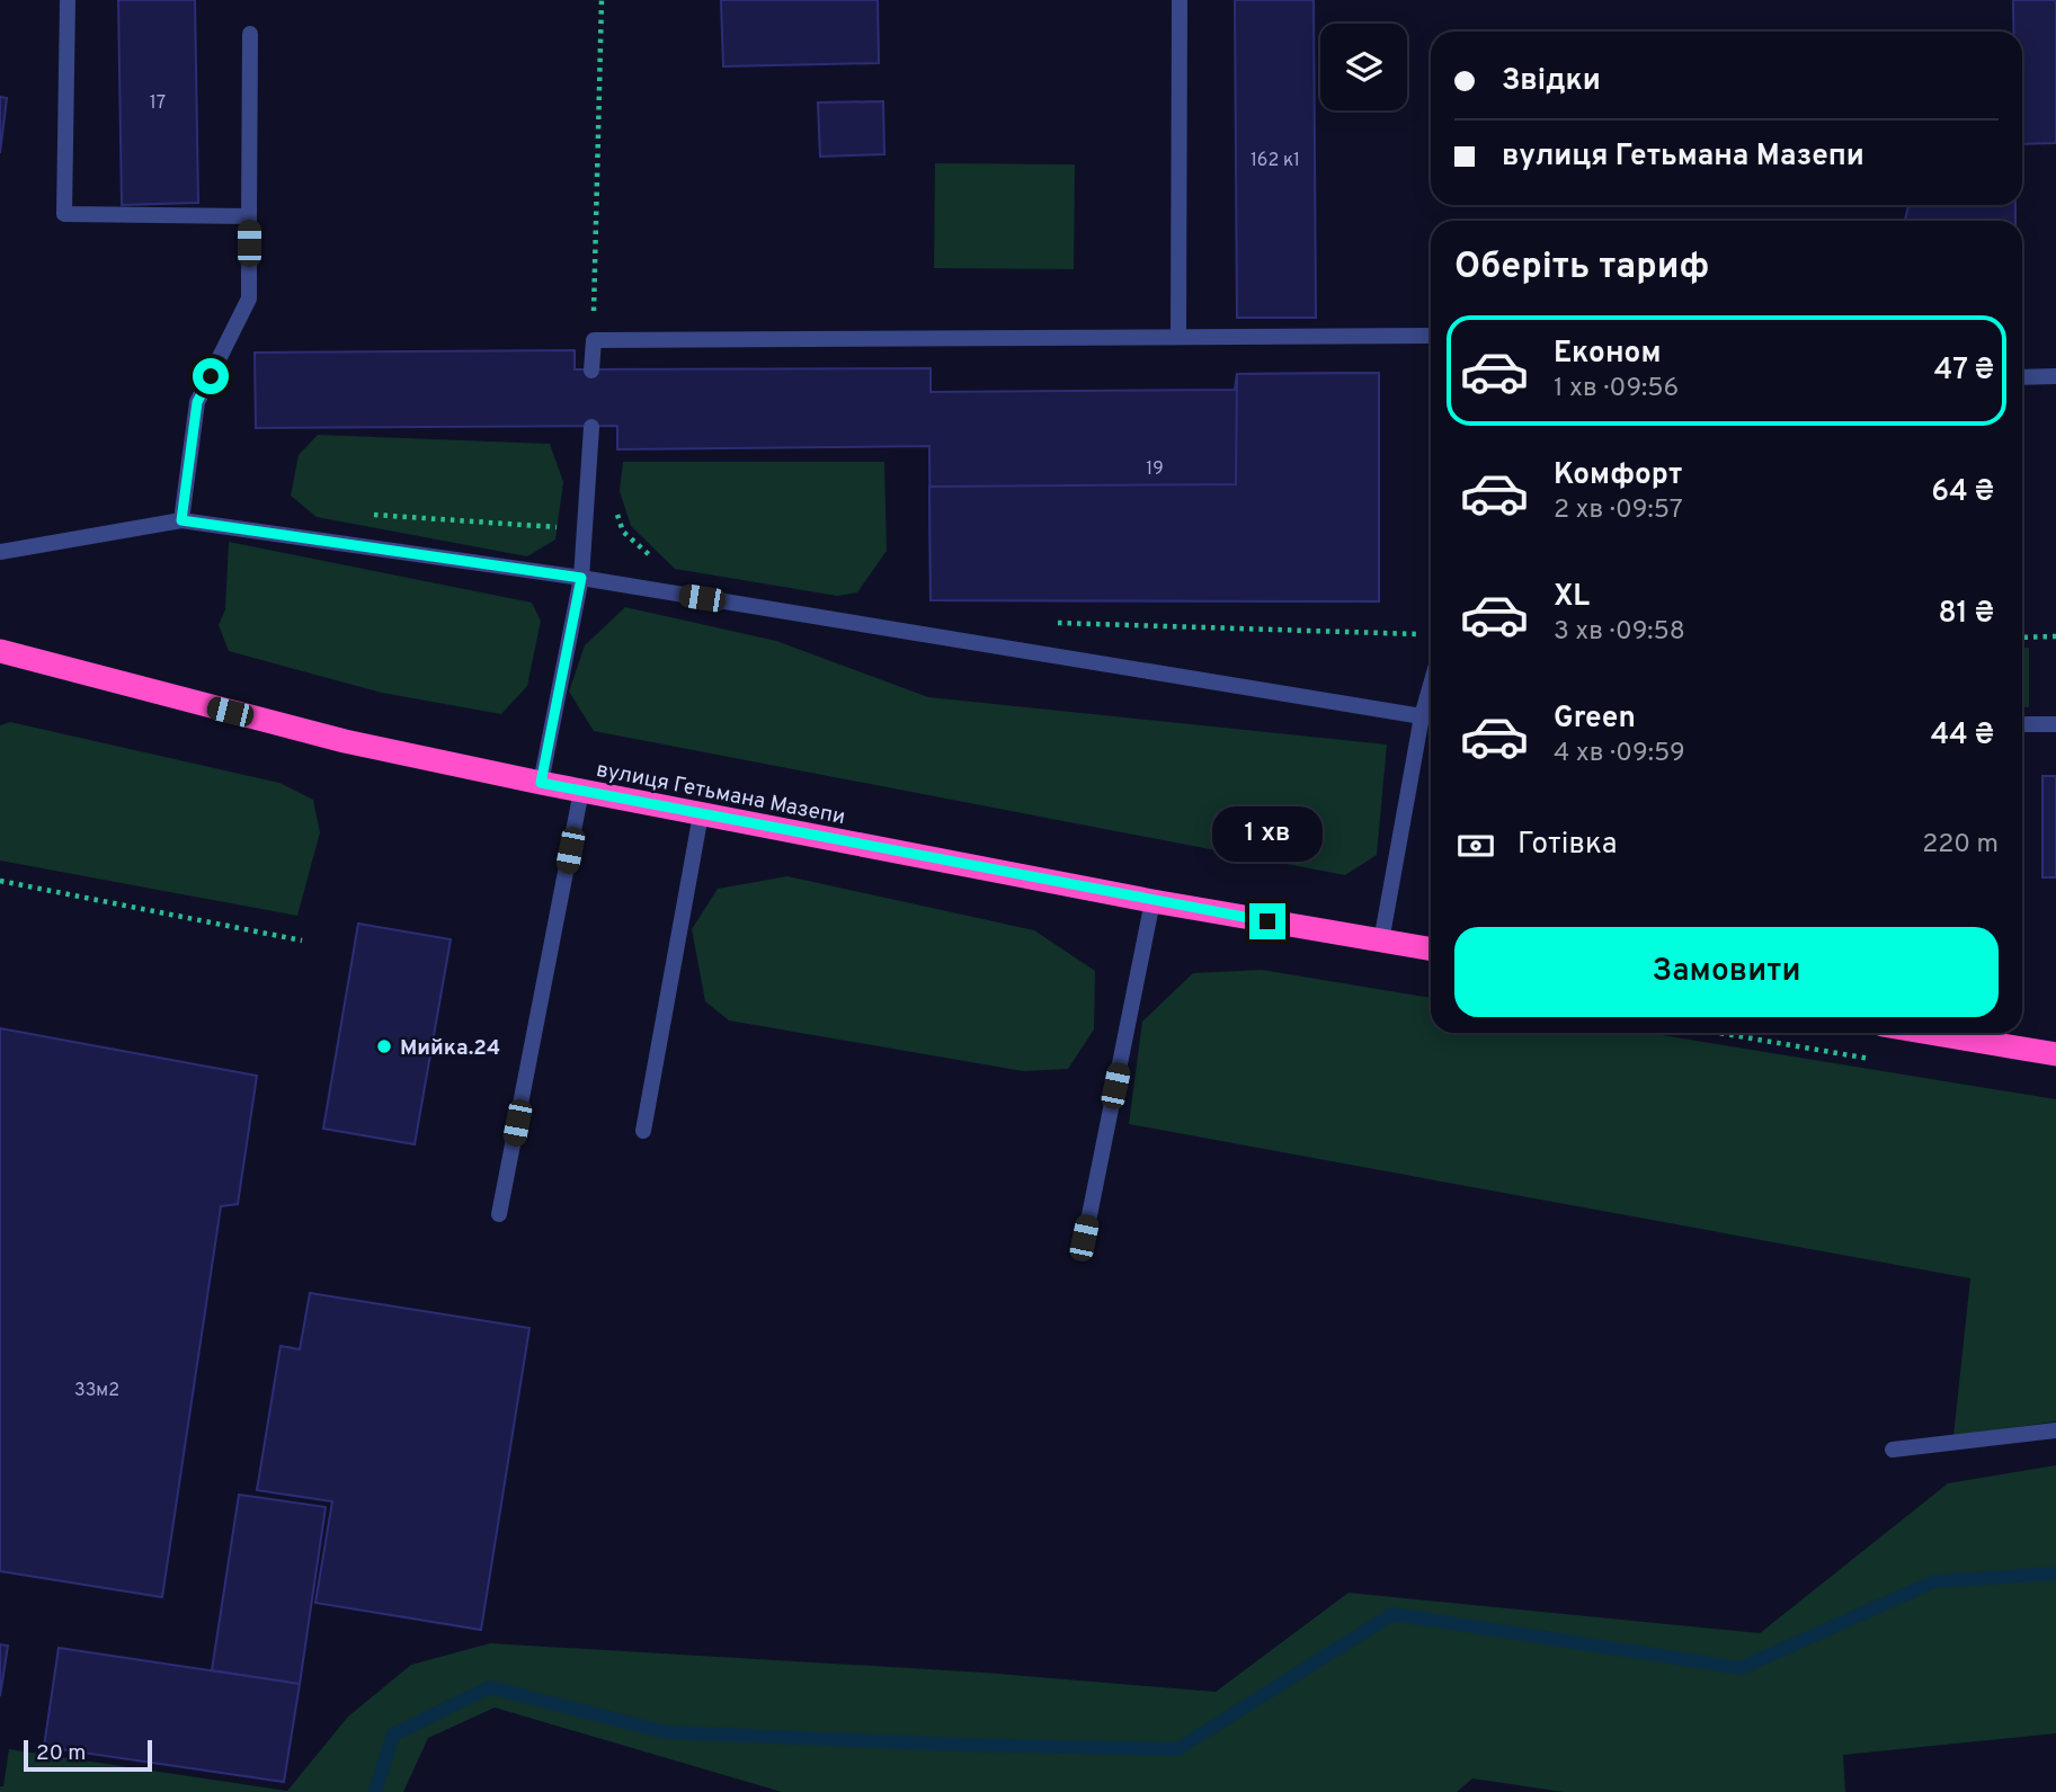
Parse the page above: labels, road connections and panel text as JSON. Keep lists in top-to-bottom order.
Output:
{
  "streets": {
    "highway": ["вулиця Гетьмана Мазепи"]
  },
  "places": ["Мийка.24"],
  "house_numbers": [
    "17",
    "162 к1",
    "19",
    "33м2"
  ],
  "scale_bar": "20 m",
  "page": {
    "banner": ["Звідки", "вулиця Гетьмана Мазепи"],
    "heading": "Оберіть тариф",
    "list": [
      {
        "name": "Економ",
        "note": "1 хв · 09:56",
        "value": "47 ₴"
      },
      {
        "name": "Комфорт",
        "note": "2 хв · 09:57",
        "value": "64 ₴"
      },
      {
        "name": "XL",
        "note": "3 хв · 09:58",
        "value": "81 ₴"
      },
      {
        "name": "Green",
        "note": "4 хв · 09:59",
        "value": "44 ₴"
      }
    ],
    "pay": ["Готівка", "220 m"],
    "bubble": "1 хв",
    "buttons": "Замовити",
    "scale": "20 m"
  }
}
